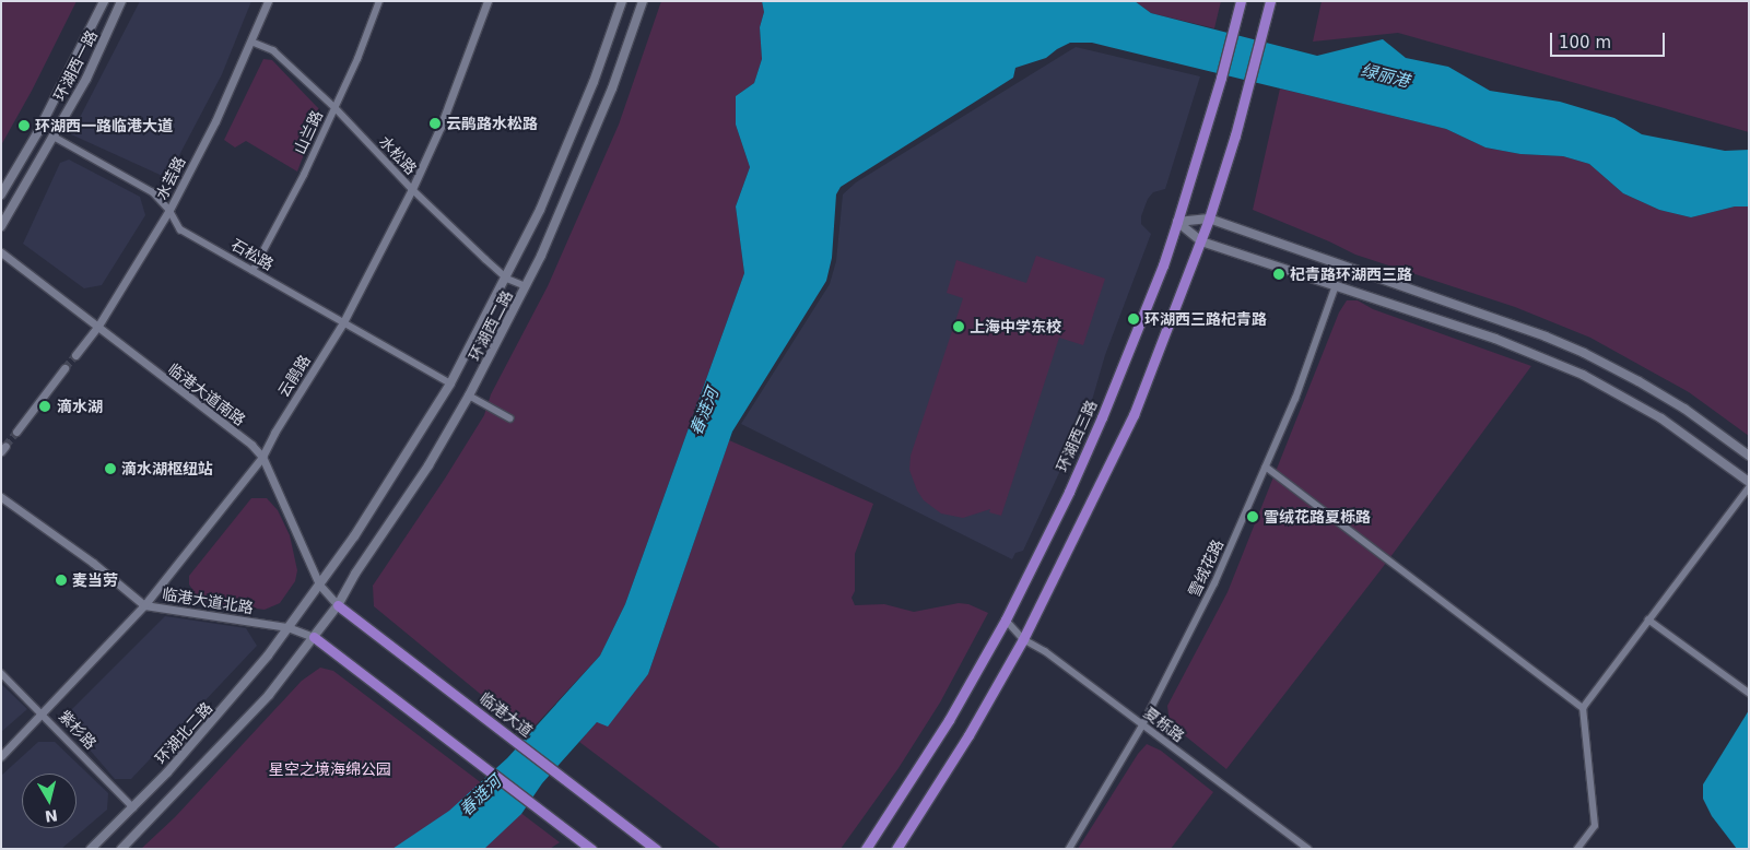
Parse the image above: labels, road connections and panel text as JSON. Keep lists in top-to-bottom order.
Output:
{
  "streets": {
    "main road": [
      "环湖西一路",
      "环湖西二路",
      "环湖西三路",
      "临港大道",
      "环湖北二路"
    ],
    "street": [
      "山兰路",
      "水松路",
      "水芸路",
      "石松路",
      "云鹃路",
      "临港大道南路",
      "雪绒花路",
      "临港大道北路",
      "夏栎路",
      "紫杉路"
    ]
  },
  "crossings": [
    ["环湖西一路", "石松路"],
    ["山兰路", "水松路"],
    ["山兰路", "石松路"],
    ["水松路", "水芸路"],
    ["水松路", "环湖西二路"],
    ["水松路", "云鹃路"],
    ["水芸路", "石松路"],
    ["水芸路", "临港大道南路"],
    ["石松路", "环湖西二路"],
    ["石松路", "云鹃路"],
    ["环湖西二路", "临港大道南路"],
    ["环湖西二路", "临港大道北路"],
    ["环湖西二路", "临港大道"],
    ["环湖西二路", "环湖北二路"],
    ["云鹃路", "临港大道南路"],
    ["云鹃路", "临港大道北路"],
    ["云鹃路", "紫杉路"],
    ["临港大道南路", "临港大道"],
    ["环湖西三路", "夏栎路"],
    ["雪绒花路", "夏栎路"],
    ["临港大道北路", "环湖北二路"],
    ["紫杉路", "环湖北二路"]
  ],
  "water": ["绿丽港", "春涟河"],
  "parks": ["星空之境海绵公园"],
  "places": [
    "云鹃路水松路",
    "环湖西一路临港大道",
    "杞青路环湖西三路",
    "环湖西三路杞青路",
    "上海中学东校",
    "滴水湖",
    "滴水湖枢纽站",
    "雪绒花路夏栎路",
    "麦当劳"
  ],
  "scale_bar": "100 m",
  "north": "bottom"
}
